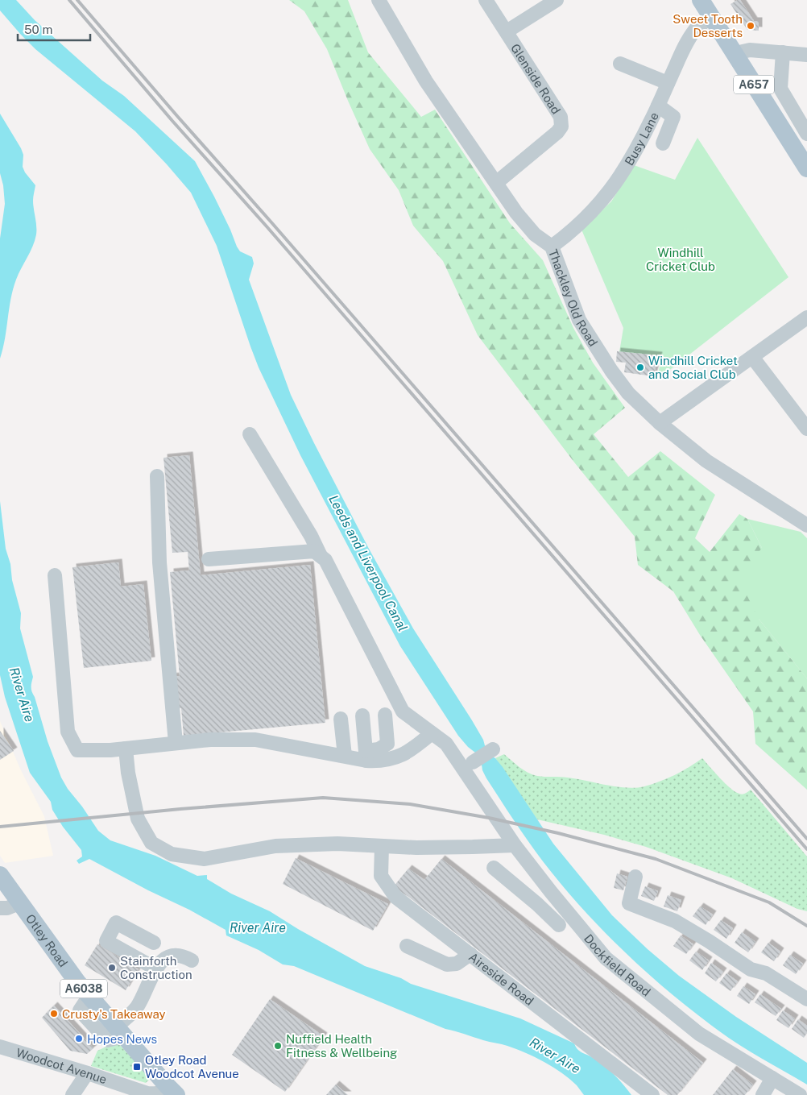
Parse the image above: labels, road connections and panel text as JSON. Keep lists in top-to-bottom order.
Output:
{
  "streets": {
    "main road": ["A657", "Otley Road", "A6038"],
    "street": [
      "Glenside Road",
      "Busy Lane",
      "Thackley Old Road",
      "Dockfield Road",
      "Aireside Road",
      "Woodcot Avenue"
    ]
  },
  "crossings": [
    ["Glenside Road", "Thackley Old Road"],
    ["A657", "Busy Lane"],
    ["Busy Lane", "Thackley Old Road"],
    ["Otley Road", "Woodcot Avenue"]
  ],
  "water": ["Leeds and Liverpool Canal", "River Aire"],
  "parks": ["Windhill Cricket Club"],
  "places": {
    "other": [
      "Sweet Tooth Desserts",
      "Windhill Cricket and Social Club",
      "Stainforth Construction",
      "Crusty's Takeaway",
      "Hopes News",
      "Nuffield Health Fitness & Wellbeing"
    ],
    "transit": ["Otley Road Woodcot Avenue"]
  },
  "scale_bar": "50 m"
}
